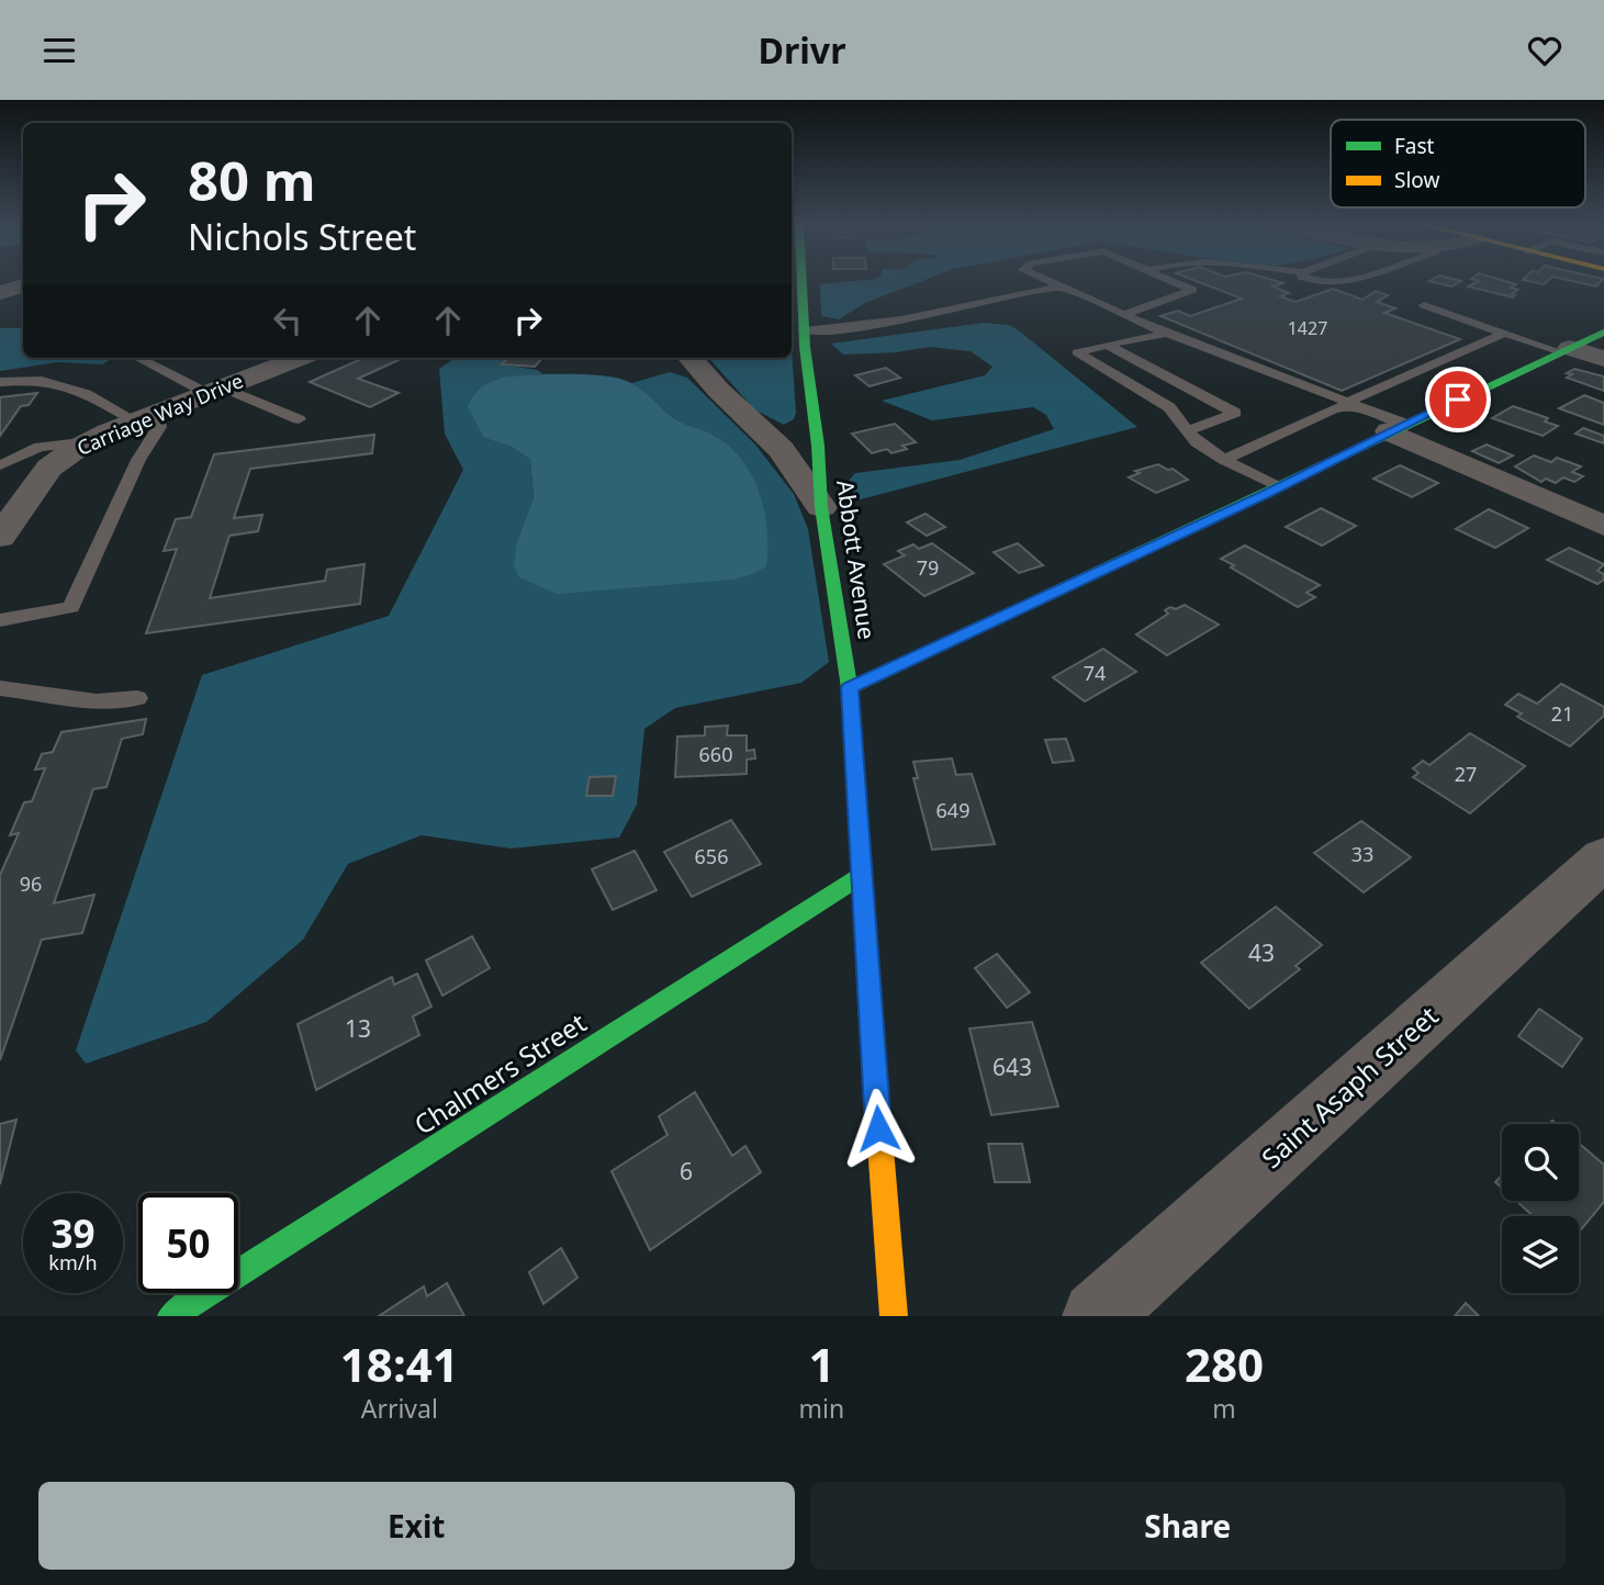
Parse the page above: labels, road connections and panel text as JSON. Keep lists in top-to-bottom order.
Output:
{
  "streets": {
    "main road": ["Abbott Avenue", "Chalmers Street"],
    "street": ["Carriage Way Drive", "Saint Asaph Street"]
  },
  "crossings": [
    ["Abbott Avenue", "Chalmers Street"]
  ],
  "house_numbers": [
    "1427",
    "79",
    "74",
    "21",
    "660",
    "27",
    "649",
    "33",
    "656",
    "96",
    "43",
    "13",
    "643",
    "6"
  ],
  "legend": ["Fast", "Slow"],
  "page": {
    "header": "Drivr",
    "turn": ["80 m", "Nichols Street"],
    "speed": "39 km/h",
    "limit": "50",
    "eta": [
      "18:41",
      "Arrival",
      "1",
      "min",
      "280",
      "m"
    ],
    "buttons": ["Exit", "Share"]
  }
}
